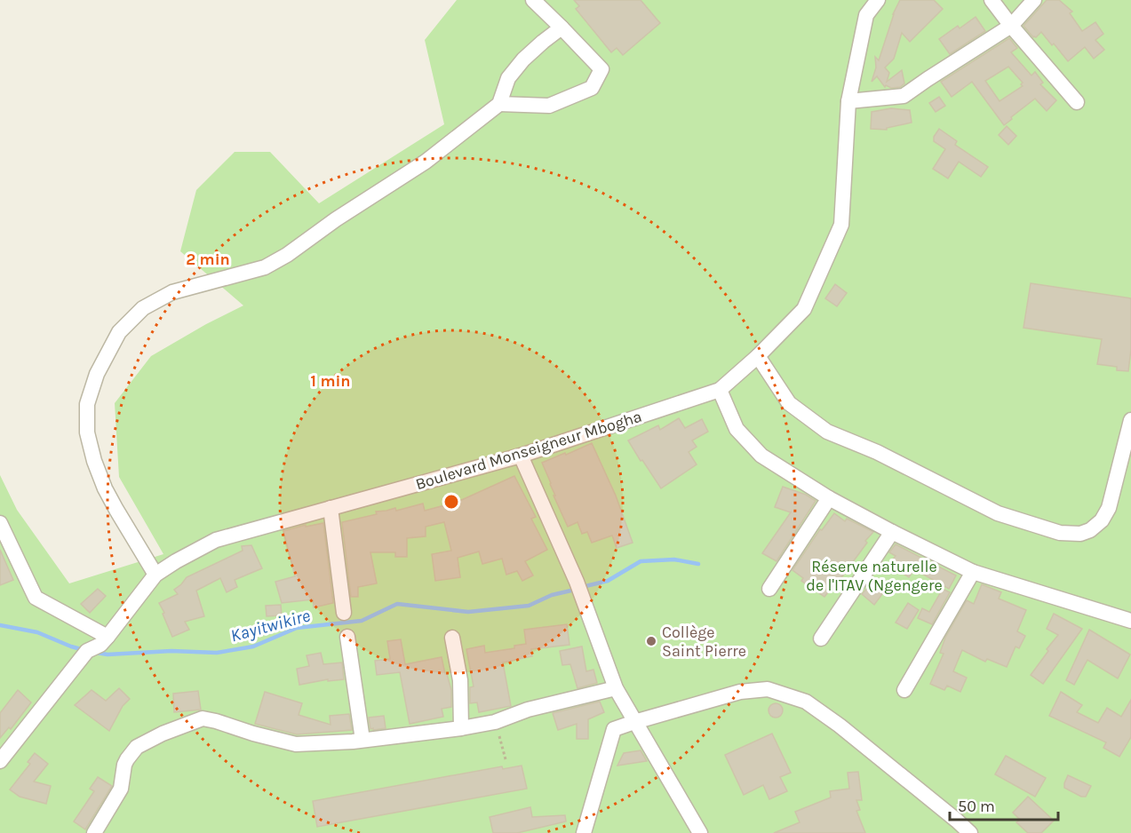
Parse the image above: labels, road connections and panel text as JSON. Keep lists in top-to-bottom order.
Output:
{
  "streets": {
    "street": ["Boulevard Monseigneur Mbogha"]
  },
  "water": ["Kayitwikire"],
  "parks": ["Réserve naturelle de l'ITAV (Ngengere"],
  "places": ["Collège Saint Pierre"],
  "scale_bar": "50 m",
  "rings": ["2 min", "1 min"]
}
